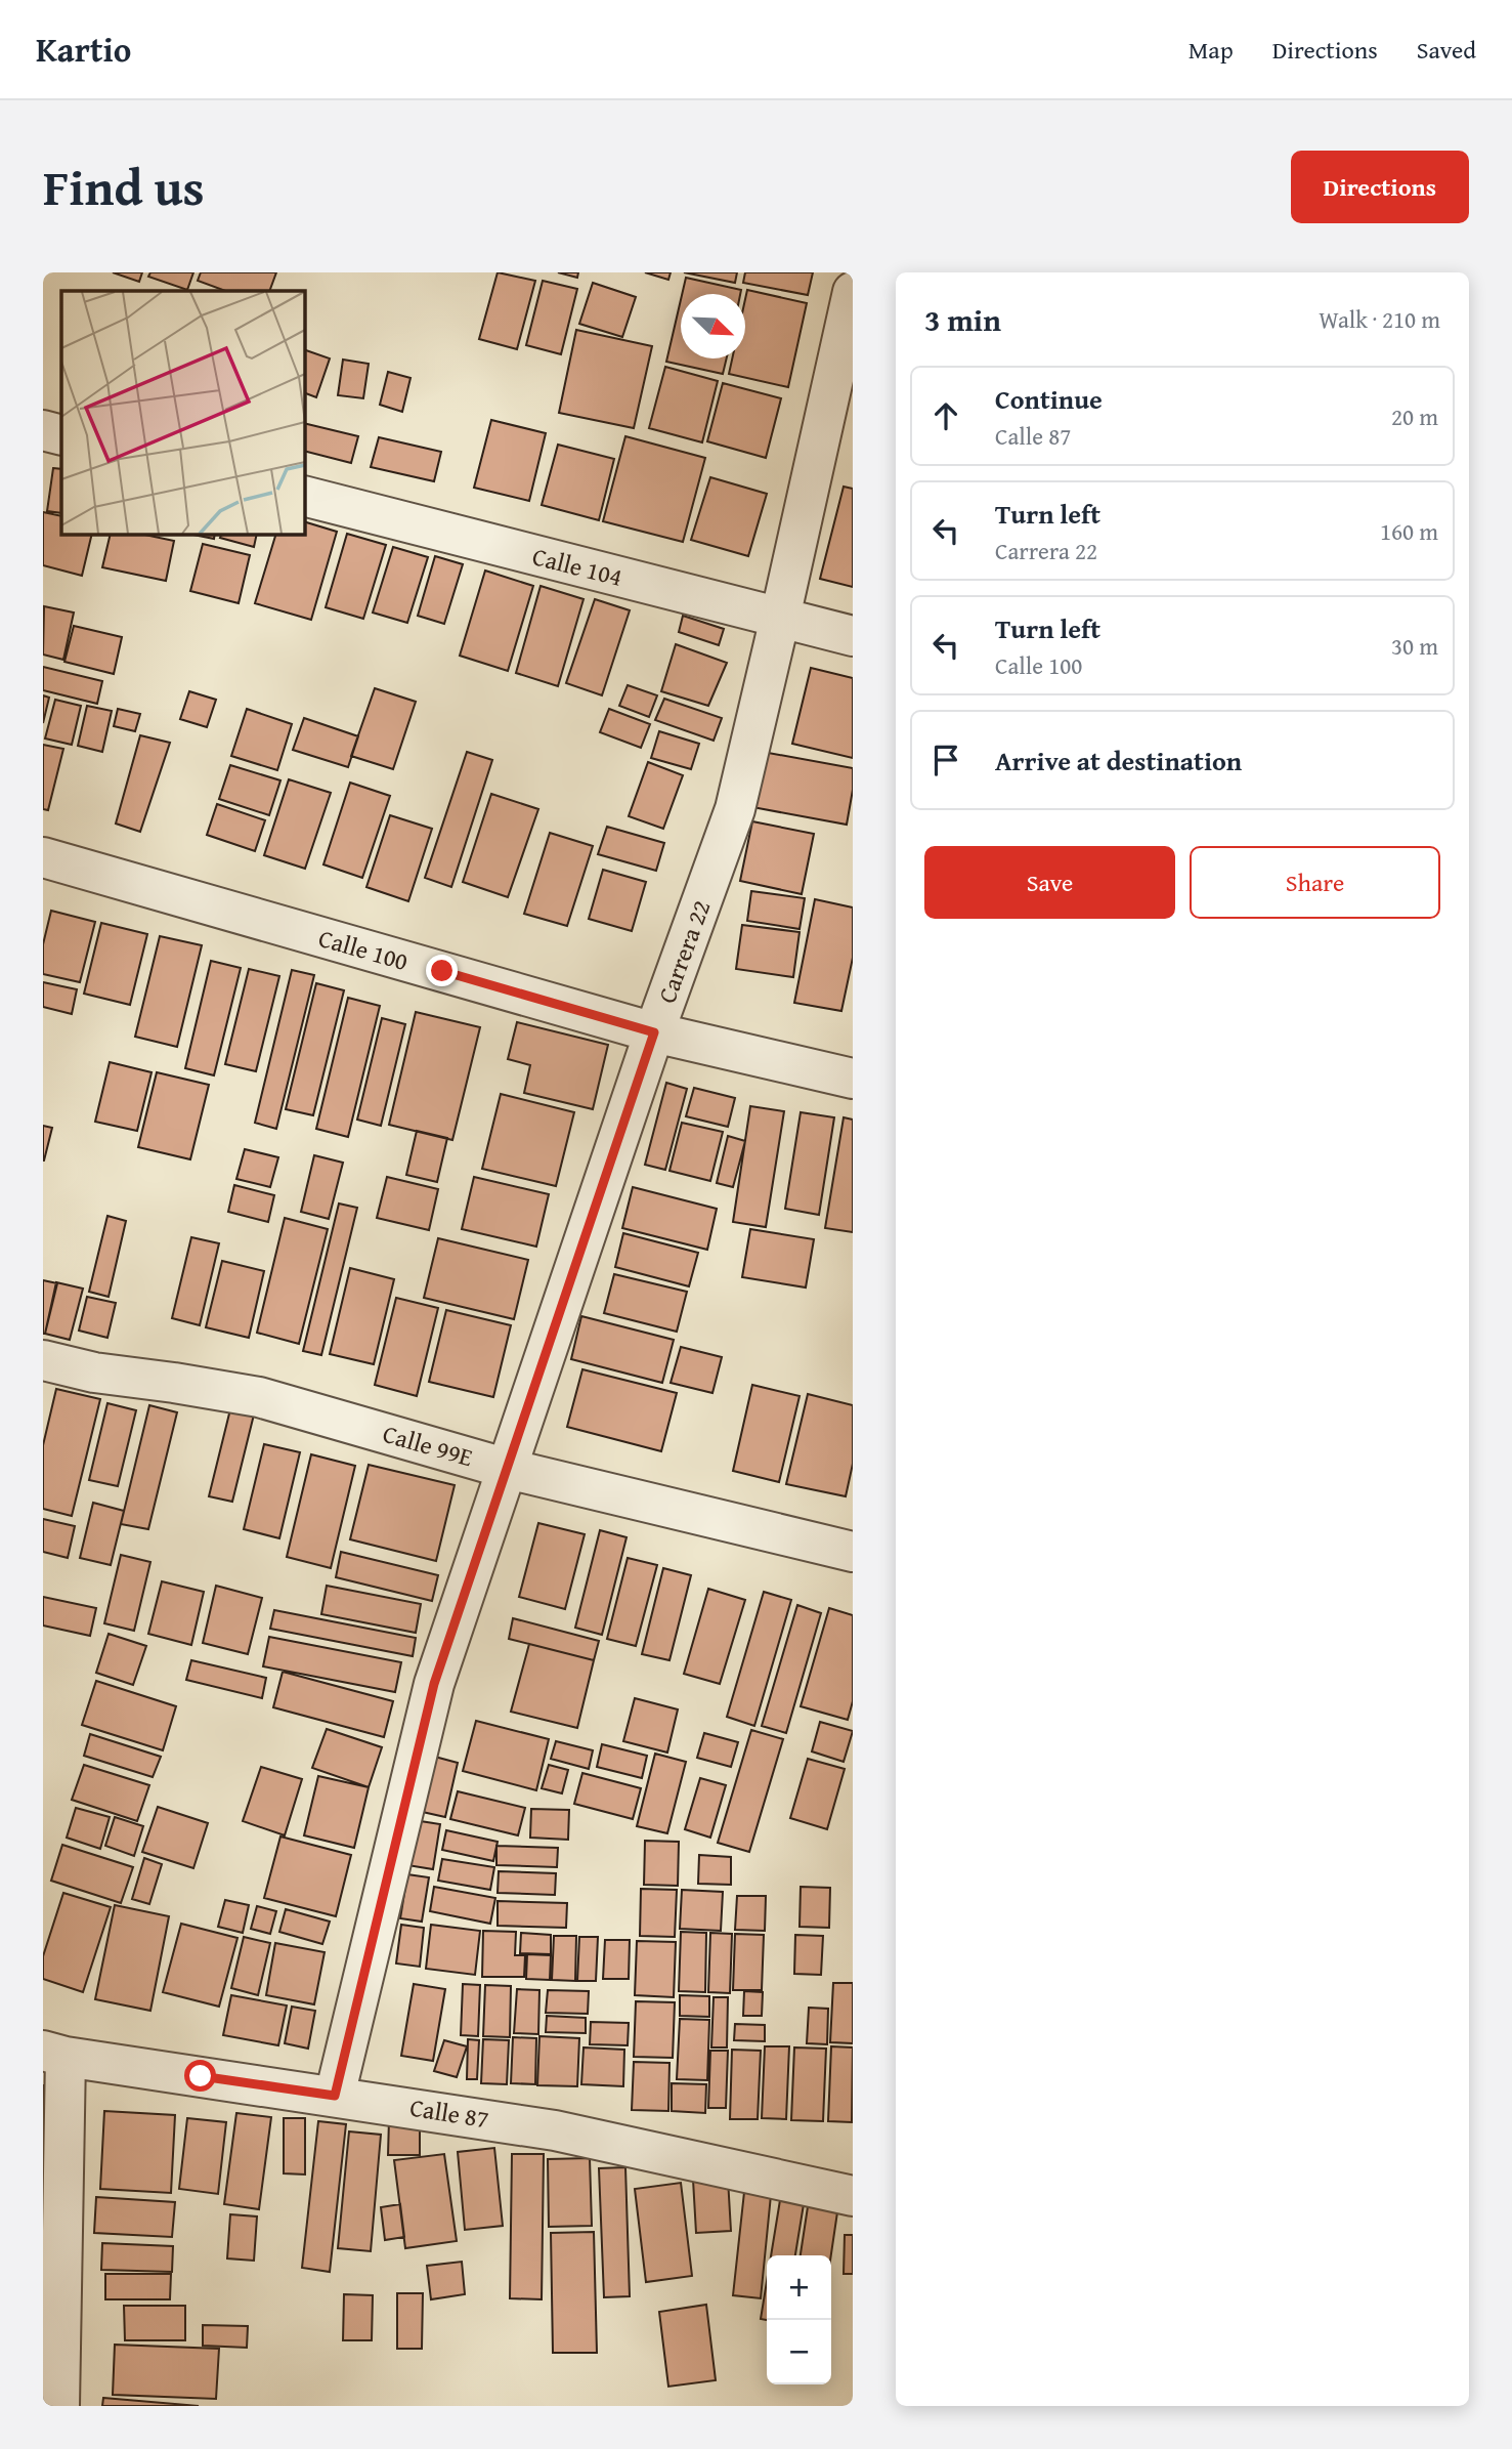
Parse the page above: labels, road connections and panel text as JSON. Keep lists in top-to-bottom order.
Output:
{
  "streets": {
    "street": [
      "Calle 104",
      "Calle 100",
      "Carrera 22",
      "Calle 99E",
      "Calle 87"
    ]
  },
  "crossings": [
    ["Calle 104", "Carrera 22"],
    ["Calle 100", "Carrera 22"],
    ["Carrera 22", "Calle 99E"],
    ["Carrera 22", "Calle 87"]
  ],
  "north": "bottom right",
  "page": {
    "header": "Kartio",
    "nav": ["Map", "Directions", "Saved"],
    "title": "Find us",
    "buttons": [
      "Directions",
      ["Save", "Share"]
    ],
    "heading": ["3 min", "Walk · 210 m"],
    "list": [
      ["Continue", "Calle 87", "20 m"],
      ["Turn left", "Carrera 22", "160 m"],
      ["Turn left", "Calle 100", "30 m"],
      "Arrive at destination"
    ],
    "map_buttons": ["+", "−"]
  }
}
